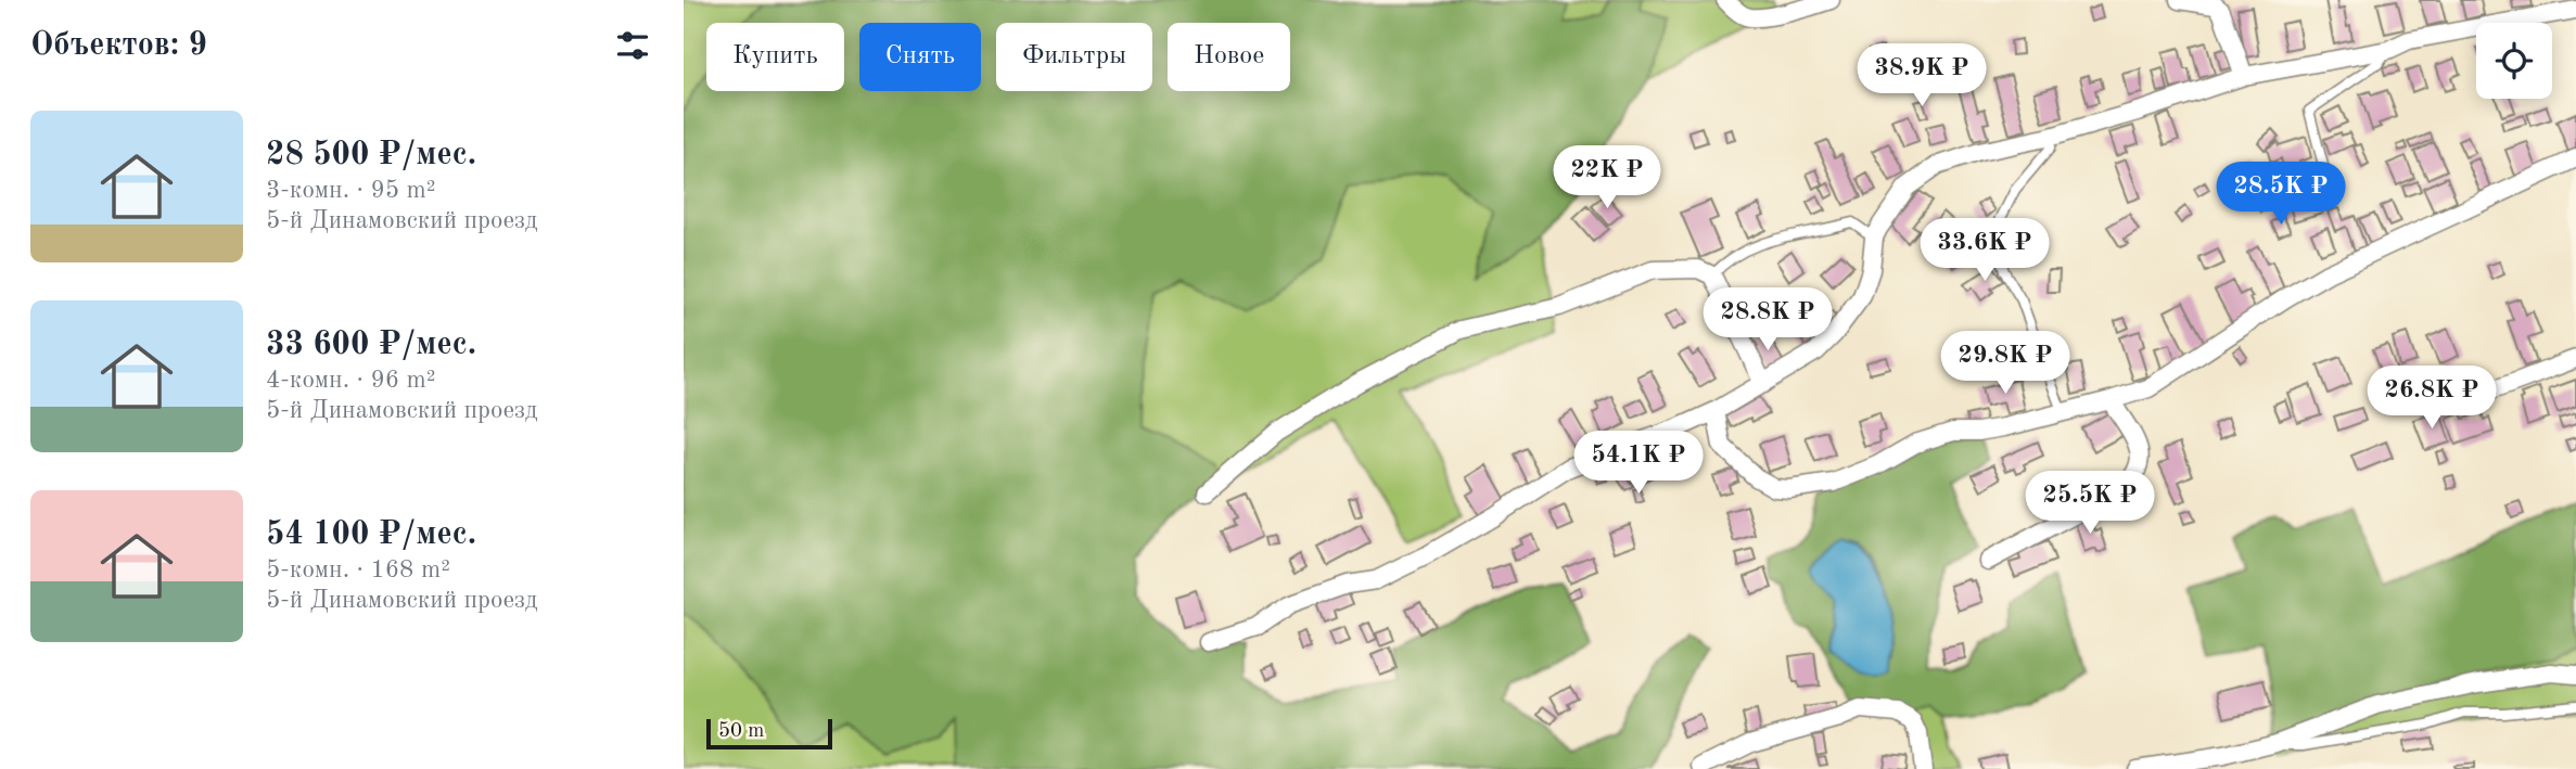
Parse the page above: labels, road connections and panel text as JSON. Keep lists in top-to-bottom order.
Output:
{
  "scale_bar": "50 m",
  "page": {
    "heading": "Объектов: 9",
    "chip": [
      "Купить",
      "Снять",
      "Фильтры",
      "Новое"
    ],
    "price": [
      "38.9K ₽",
      "22K ₽",
      "28.5K ₽",
      "33.6K ₽",
      "28.8K ₽",
      "29.8K ₽",
      "26.8K ₽",
      "54.1K ₽",
      "25.5K ₽"
    ],
    "list": [
      {
        "name": "28 500 ₽/мес.",
        "note": "3-комн. · 95 m² · 5-й Динамовский проезд"
      },
      {
        "name": "33 600 ₽/мес.",
        "note": "4-комн. · 96 m² · 5-й Динамовский проезд"
      },
      {
        "name": "54 100 ₽/мес.",
        "note": "5-комн. · 168 m² · 5-й Динамовский проезд"
      }
    ],
    "scale": "50 m"
  }
}
